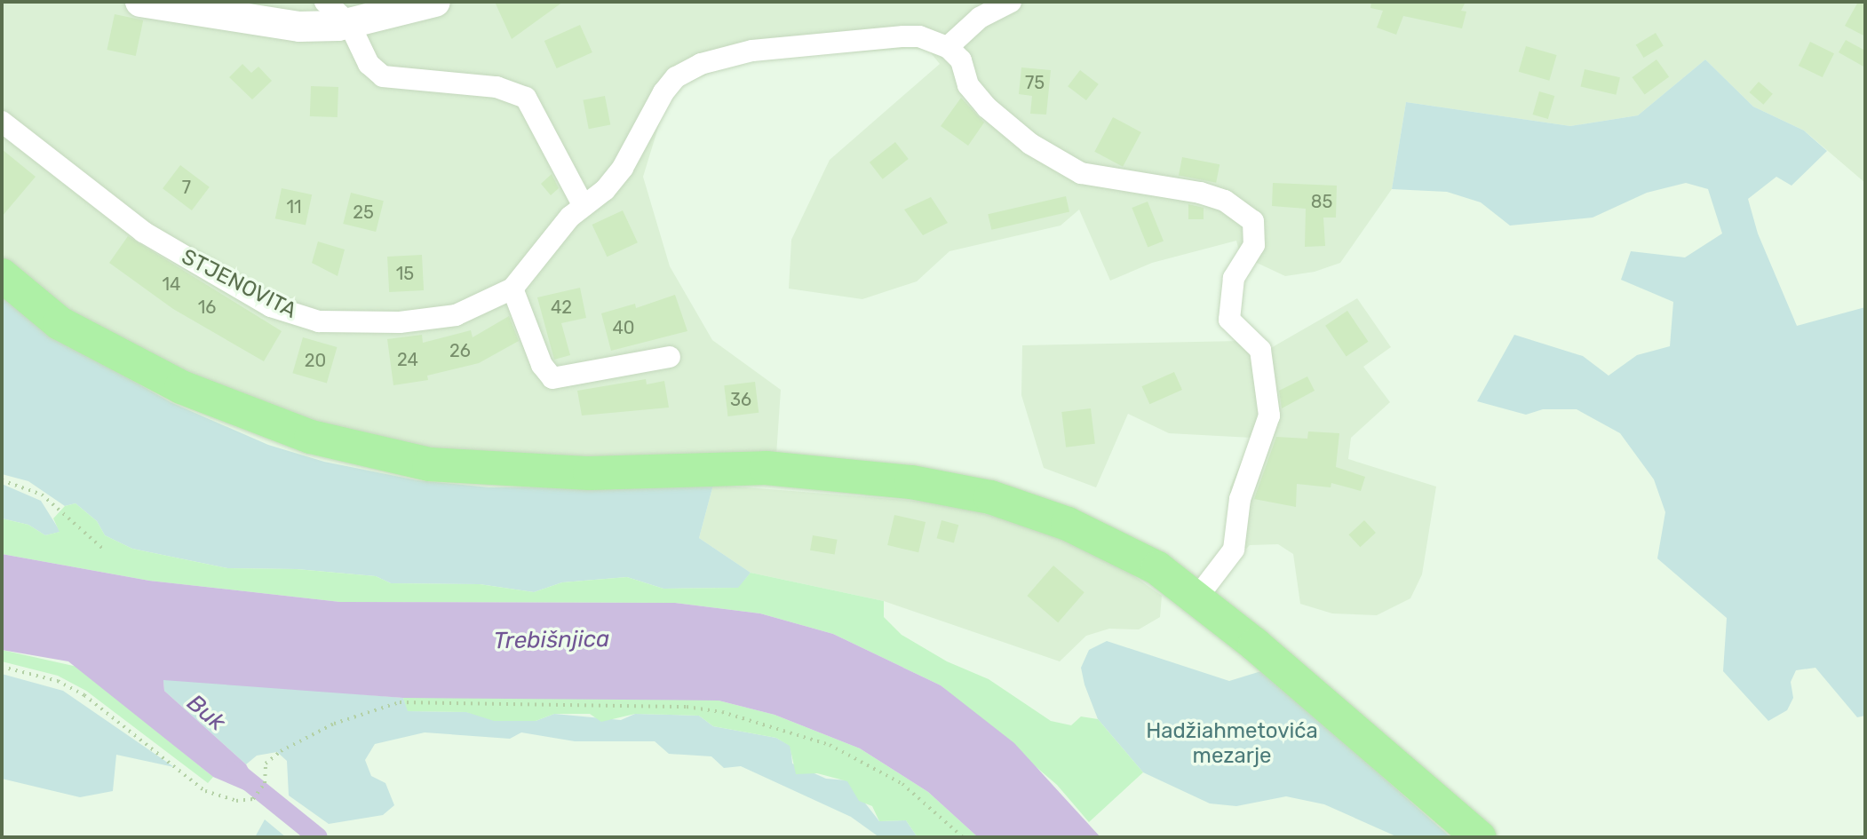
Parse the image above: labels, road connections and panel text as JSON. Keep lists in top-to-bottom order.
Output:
{
  "streets": {
    "street": ["STJENOVITA"]
  },
  "water": ["Trebišnjica", "Buk"],
  "parks": ["Hadžiahmetovića mezarje"],
  "house_numbers": [
    "75",
    "7",
    "85",
    "11",
    "25",
    "15",
    "14",
    "16",
    "42",
    "40",
    "26",
    "24",
    "20",
    "36"
  ]
}
